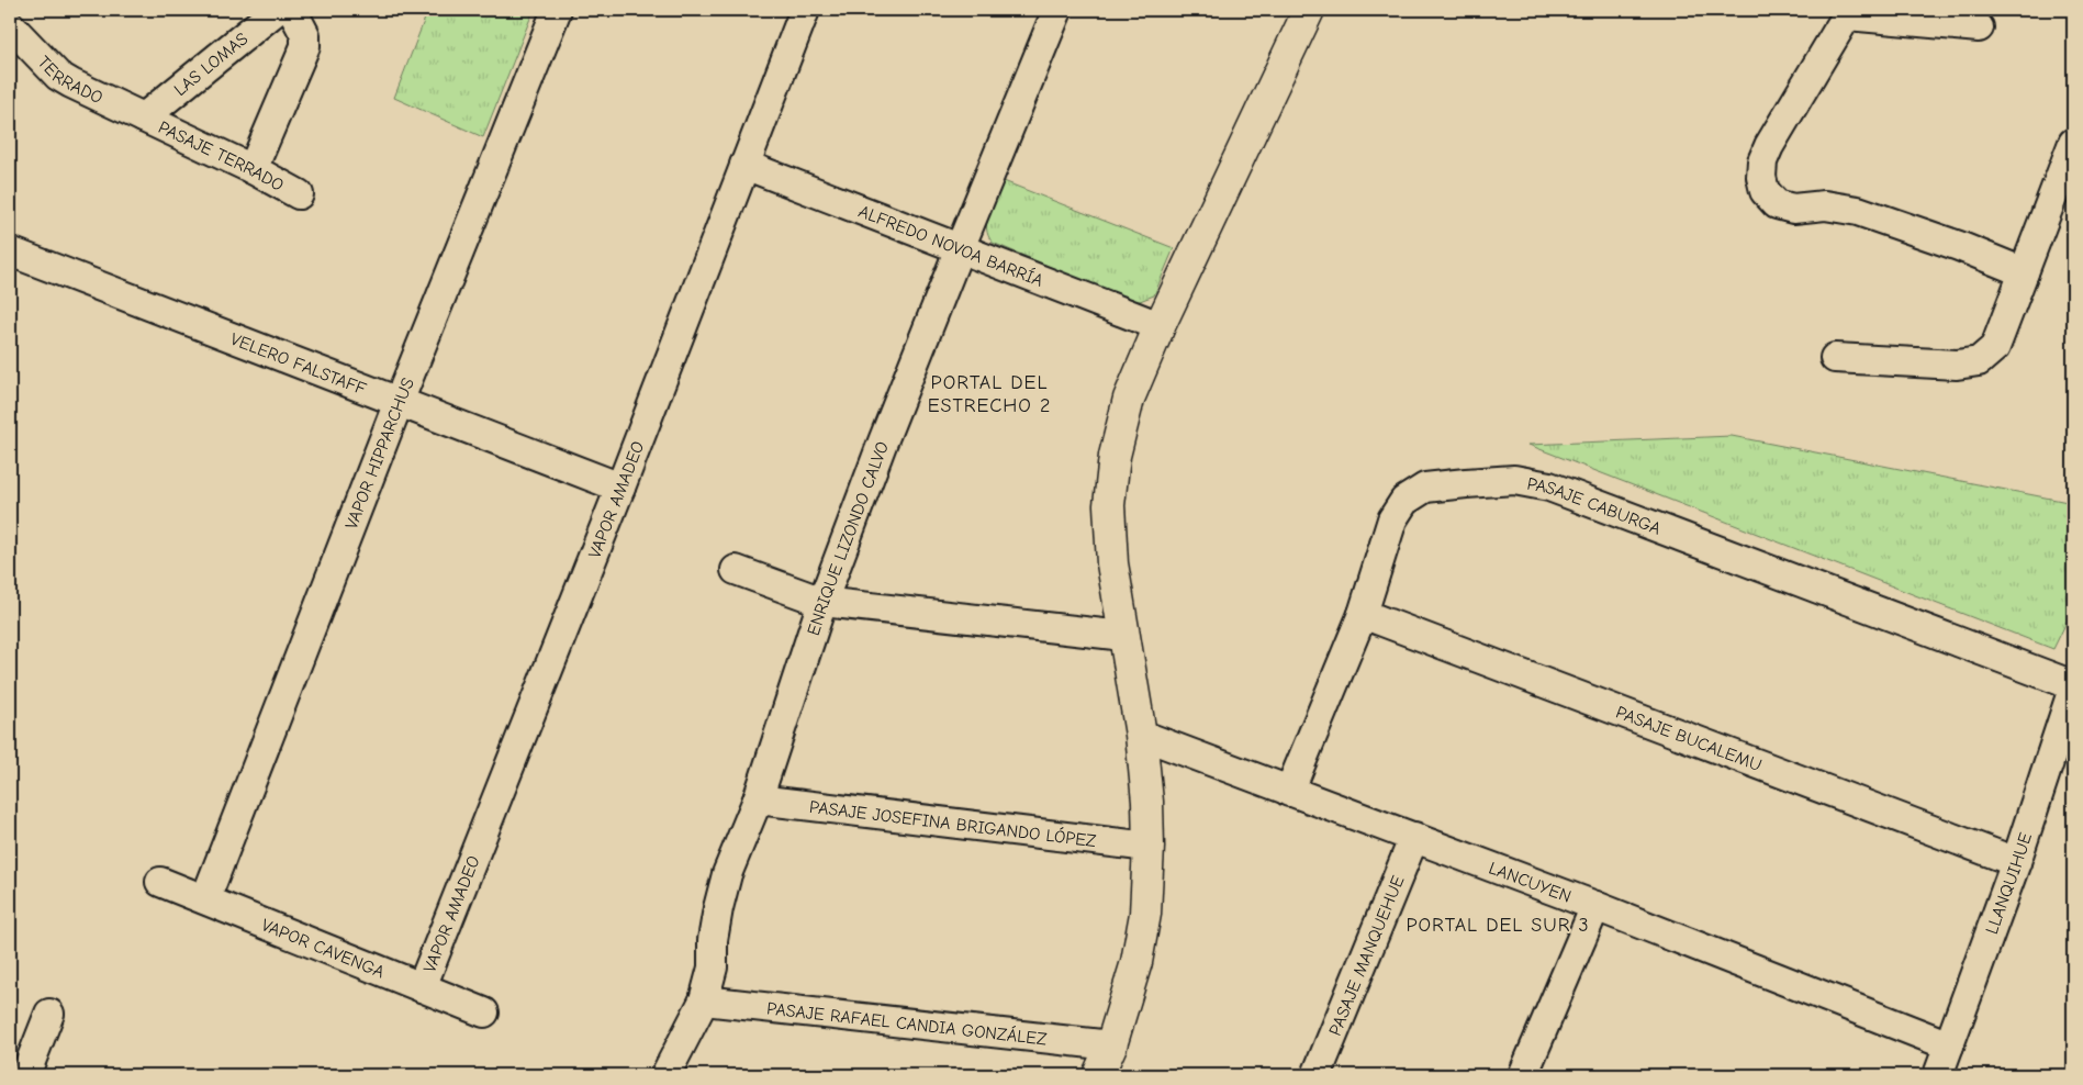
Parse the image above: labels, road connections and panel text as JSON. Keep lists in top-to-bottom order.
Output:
{
  "streets": {
    "street": [
      "LAS LOMAS",
      "TERRADO",
      "PASAJE TERRADO",
      "ALFREDO NOVOA BARRÍA",
      "VELERO FALSTAFF",
      "VAPOR HIPPARCHUS",
      "VAPOR AMADEO",
      "PASAJE CABURGA",
      "ENRIQUE LIZONDO CALVO",
      "PASAJE BUCALEMU",
      "PASAJE JOSEFINA BRIGANDO LÓPEZ",
      "LANCUYEN",
      "LLANQUIHUE",
      "VAPOR CAVENGA",
      "PASAJE MANQUEHUE",
      "PASAJE RAFAEL CANDIA GONZÁLEZ"
    ]
  },
  "crossings": [
    ["LAS LOMAS", "TERRADO"],
    ["LAS LOMAS", "PASAJE TERRADO"],
    ["TERRADO", "PASAJE TERRADO"],
    ["ALFREDO NOVOA BARRÍA", "VAPOR AMADEO"],
    ["ALFREDO NOVOA BARRÍA", "ENRIQUE LIZONDO CALVO"],
    ["VELERO FALSTAFF", "VAPOR HIPPARCHUS"],
    ["VELERO FALSTAFF", "VAPOR AMADEO"],
    ["VAPOR HIPPARCHUS", "VAPOR CAVENGA"],
    ["VAPOR AMADEO", "VAPOR CAVENGA"],
    ["PASAJE CABURGA", "PASAJE BUCALEMU"],
    ["PASAJE CABURGA", "LANCUYEN"],
    ["PASAJE CABURGA", "LLANQUIHUE"],
    ["ENRIQUE LIZONDO CALVO", "PASAJE JOSEFINA BRIGANDO LÓPEZ"],
    ["ENRIQUE LIZONDO CALVO", "PASAJE RAFAEL CANDIA GONZÁLEZ"],
    ["PASAJE BUCALEMU", "LLANQUIHUE"],
    ["LANCUYEN", "LLANQUIHUE"],
    ["LANCUYEN", "PASAJE MANQUEHUE"]
  ],
  "districts": ["PORTAL DEL ESTRECHO 2", "PORTAL DEL SUR 3"]
}
